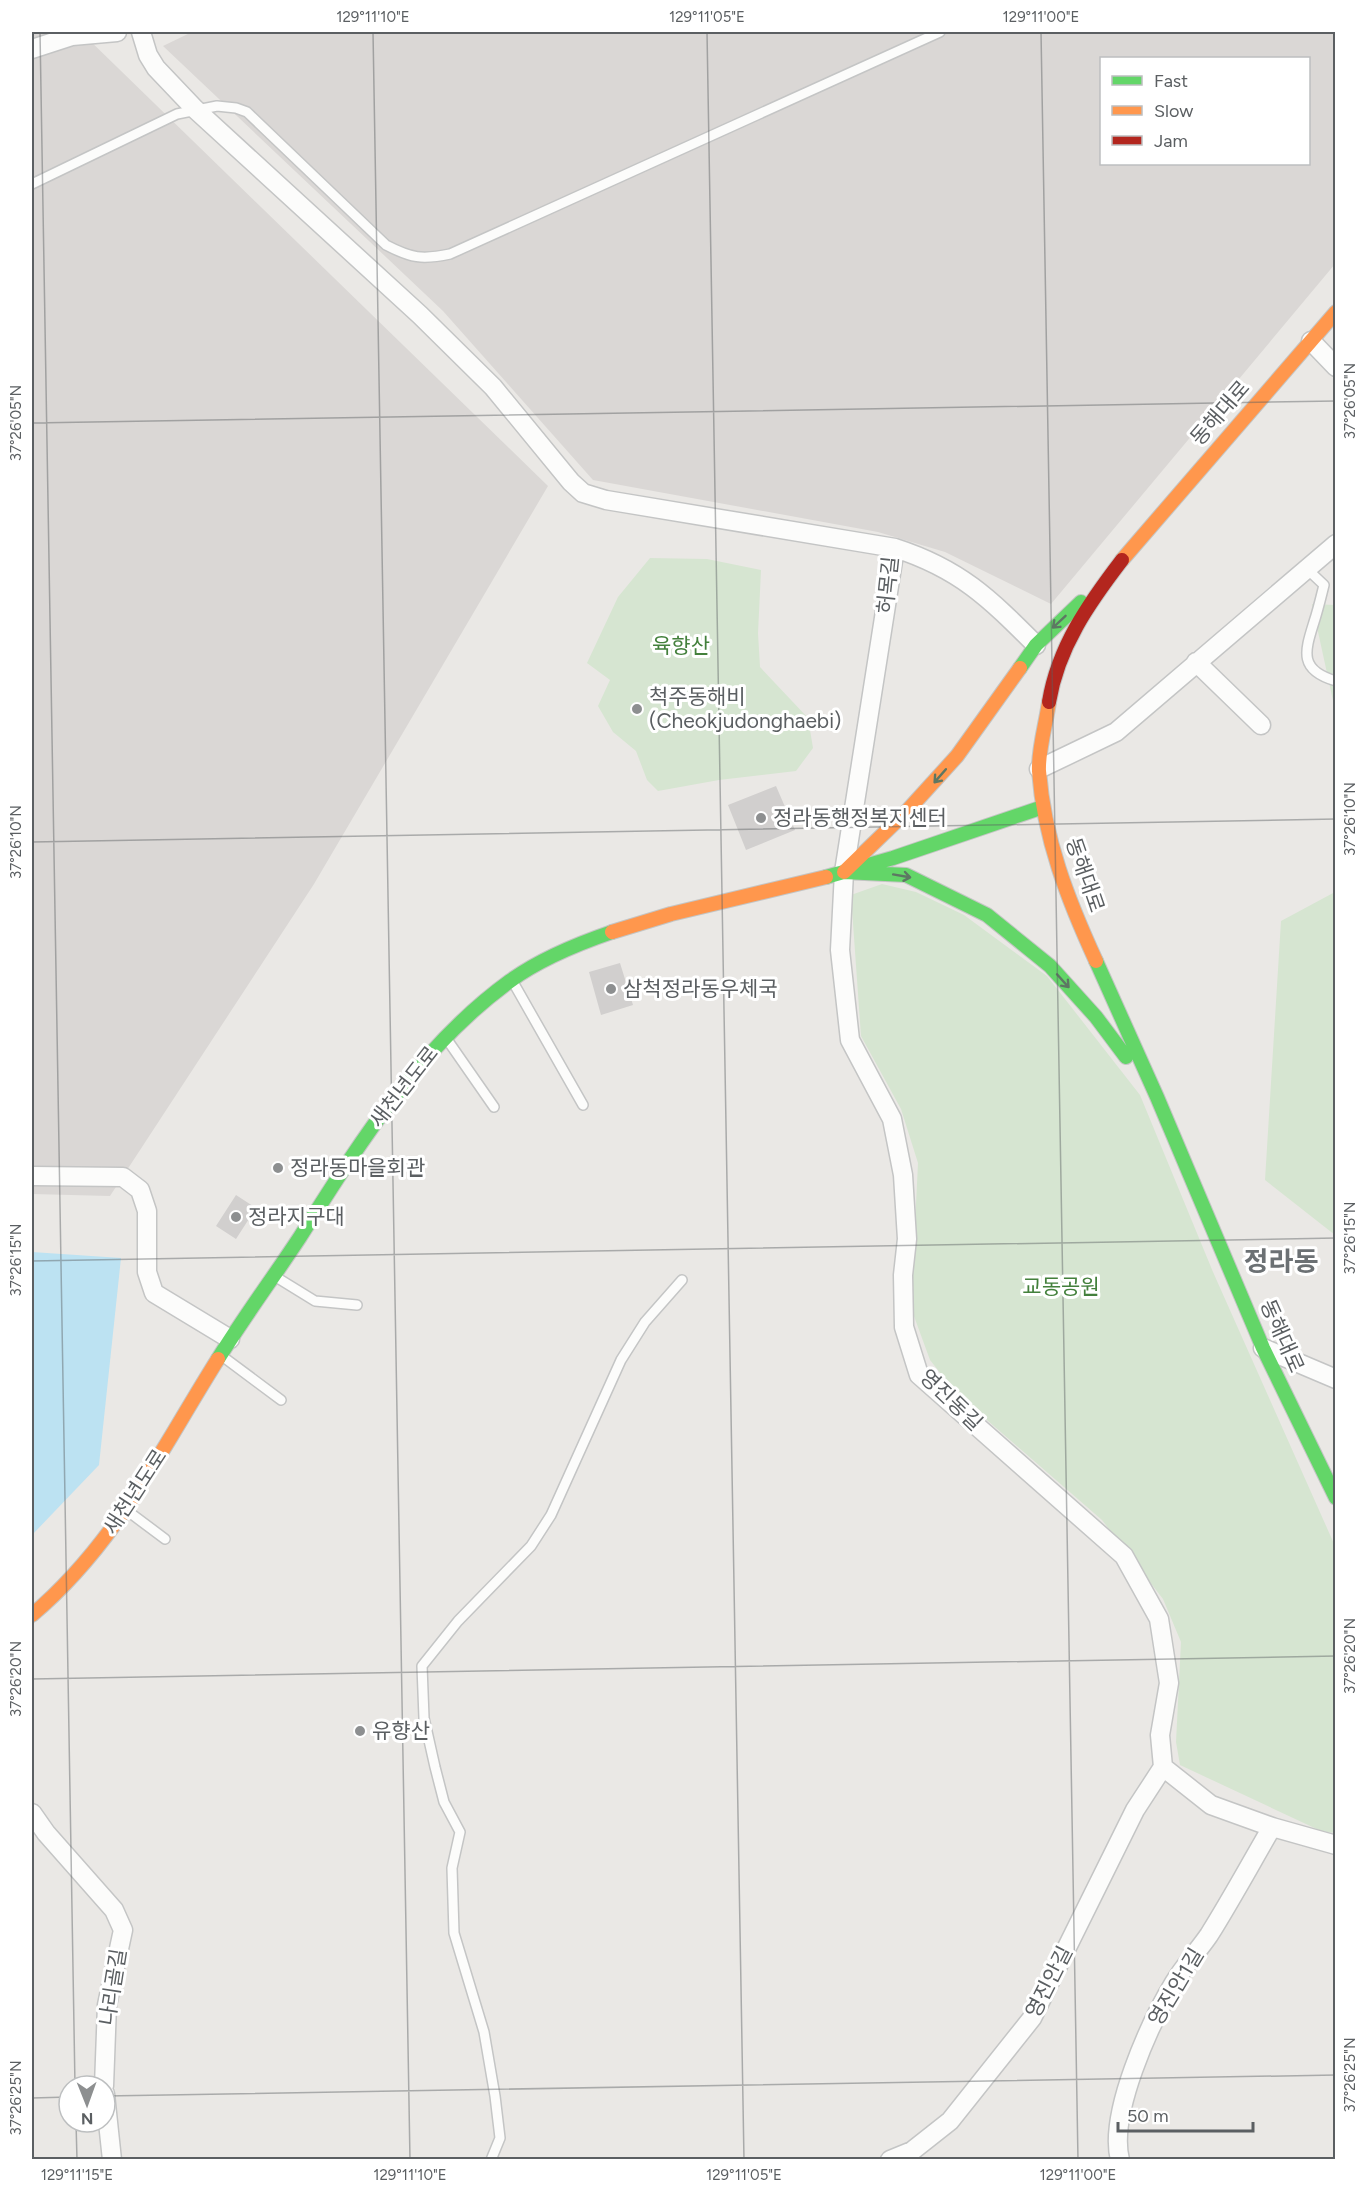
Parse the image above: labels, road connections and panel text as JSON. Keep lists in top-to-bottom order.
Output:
{
  "streets": {
    "main road": ["동해대로", "새천년도로"],
    "street": [
      "허목길",
      "영진동길",
      "영진안길",
      "나리골길",
      "영진안1길"
    ]
  },
  "crossings": [
    ["동해대로", "새천년도로"],
    ["허목길", "새천년도로"],
    ["허목길", "영진동길"],
    ["새천년도로", "영진동길"],
    ["영진동길", "영진안길"]
  ],
  "districts": ["정라동"],
  "parks": ["육향산", "교동공원"],
  "places": [
    "척주동해비 (Cheokjudonghaebi)",
    "정라동행정복지센터",
    "삼척정라동우체국",
    "정라동마을회관",
    "정라지구대",
    "유향산"
  ],
  "legend": ["Fast", "Slow", "Jam"],
  "scale_bar": "50 m",
  "north": "bottom",
  "coordinates": [
    "129°11'10\"E",
    "129°11'05\"E",
    "129°11'00\"E",
    "37°26'05\"N",
    "37°26'10\"N",
    "37°26'15\"N",
    "37°26'20\"N",
    "37°26'25\"N",
    "129°11'15\"E"
  ]
}
